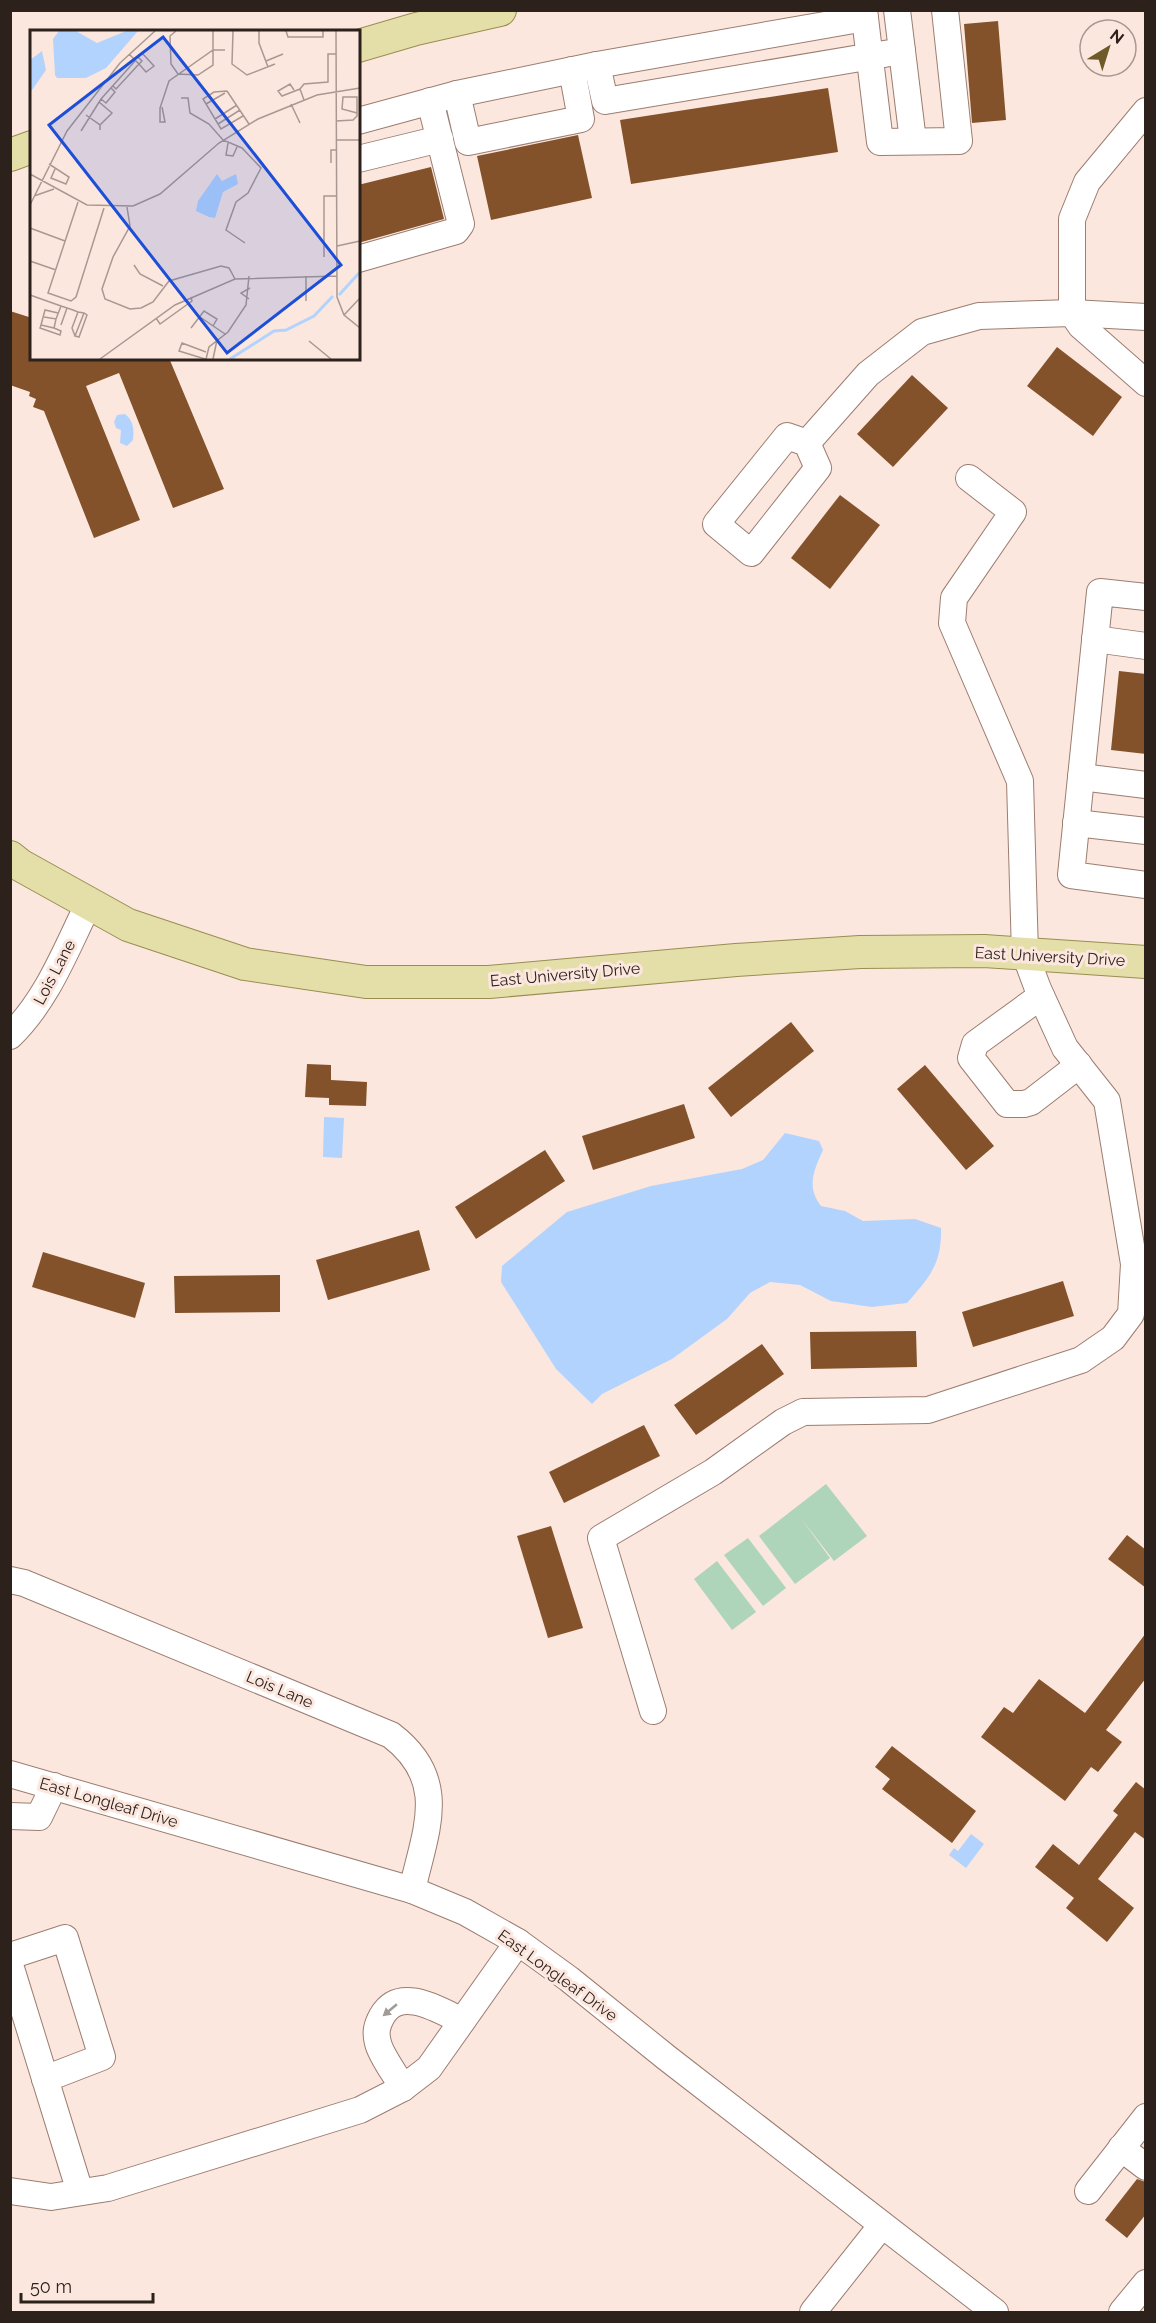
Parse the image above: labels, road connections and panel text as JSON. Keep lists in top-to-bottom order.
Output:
{
  "streets": {
    "main road": ["East University Drive"],
    "street": ["Lois Lane", "East Longleaf Drive"]
  },
  "crossings": [
    ["East University Drive", "Lois Lane"],
    ["Lois Lane", "East Longleaf Drive"]
  ],
  "scale_bar": "50 m",
  "north": "top right"
}
